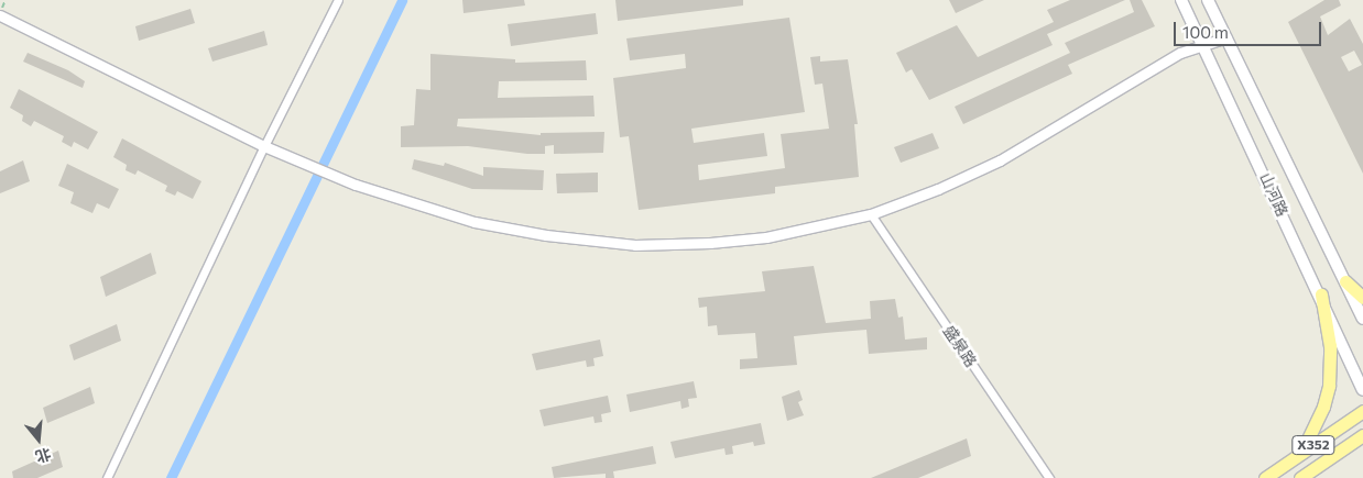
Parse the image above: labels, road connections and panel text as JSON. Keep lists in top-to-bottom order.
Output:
{
  "streets": {
    "main road": ["山河路", "X352"],
    "street": ["盛泉路"]
  },
  "scale_bar": "100 m",
  "north": "bottom"
}
